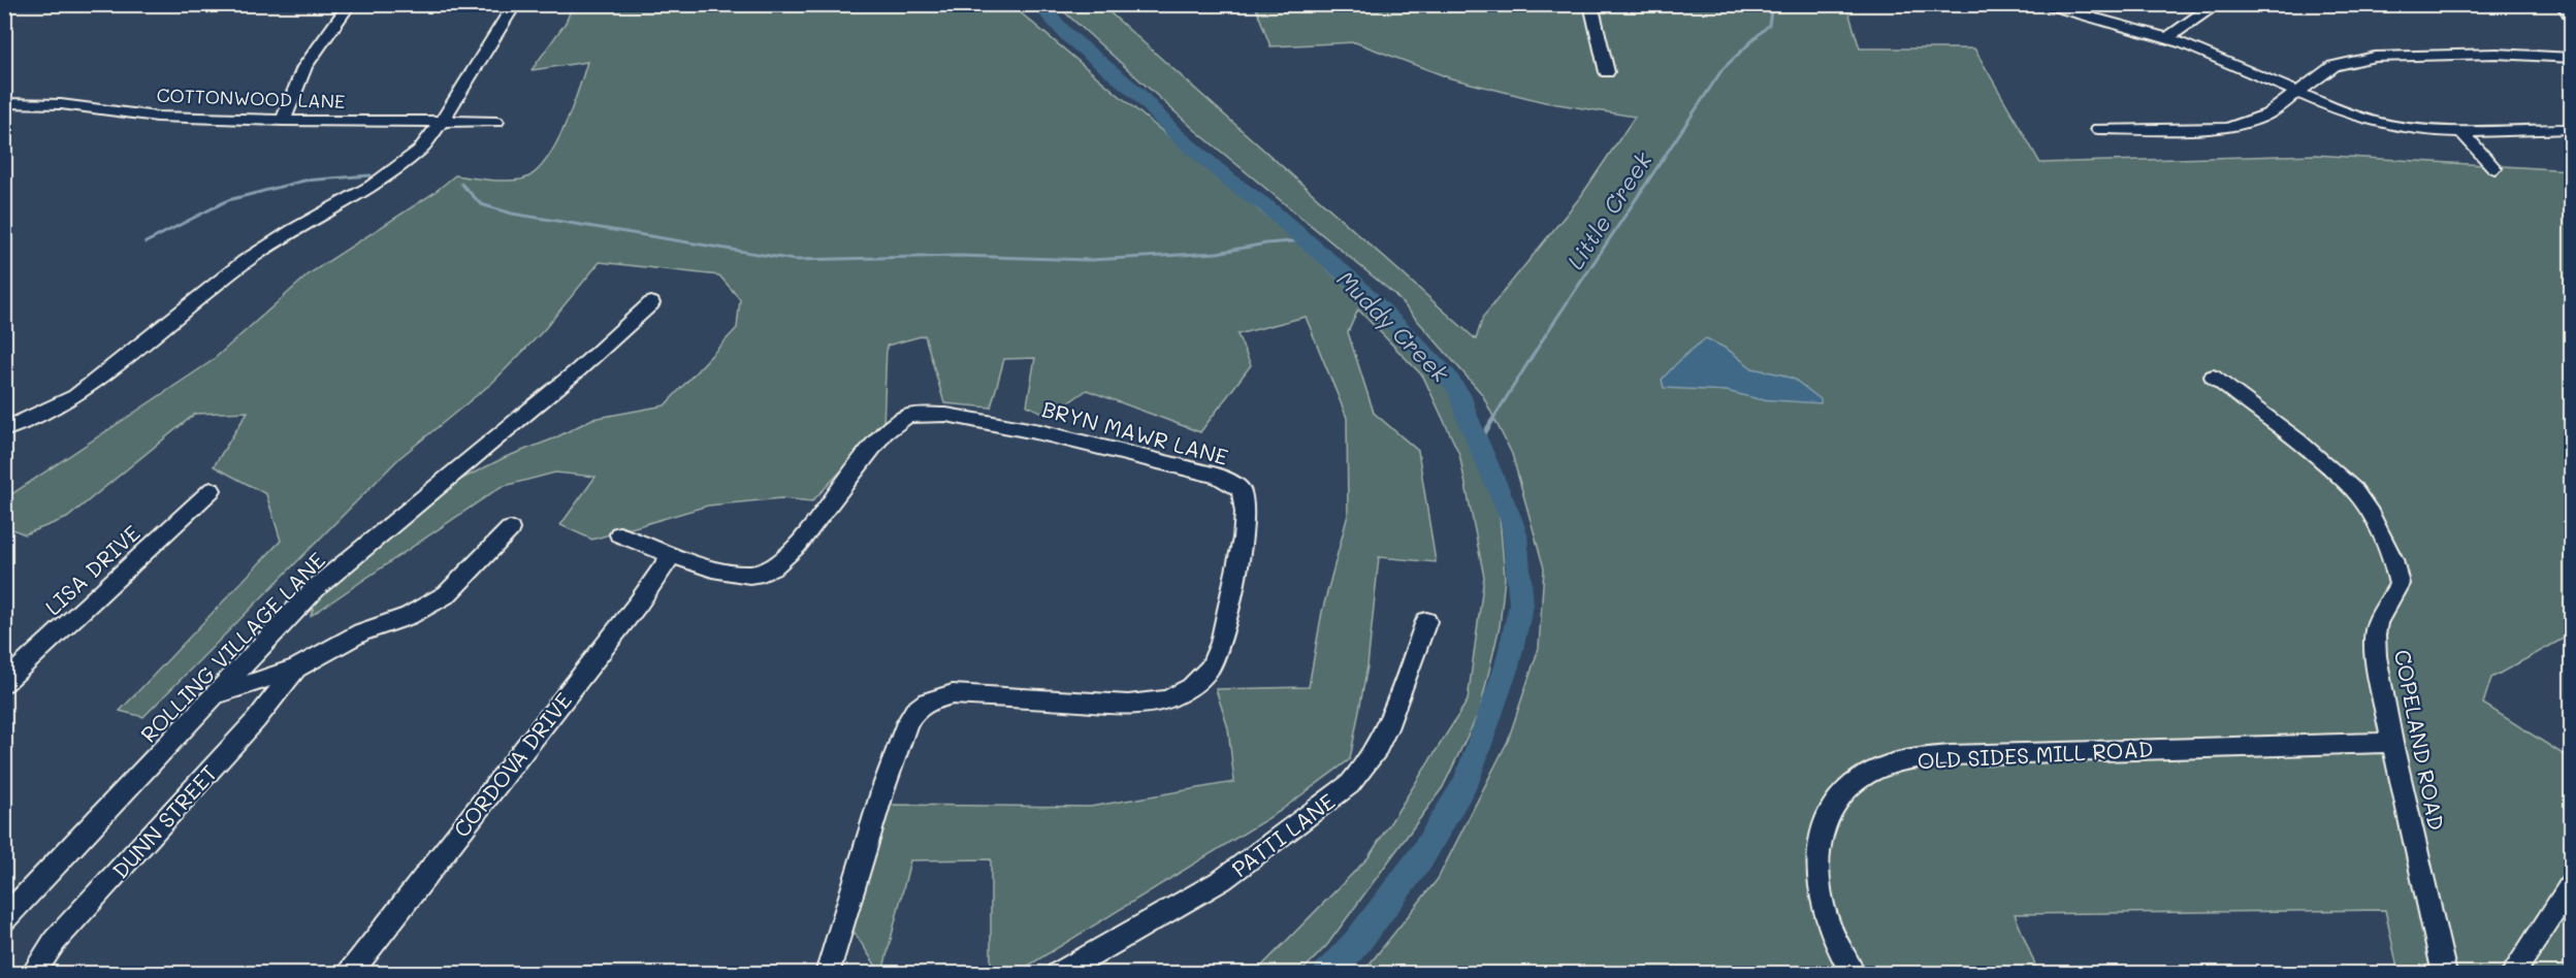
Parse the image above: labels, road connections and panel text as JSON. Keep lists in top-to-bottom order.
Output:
{
  "streets": {
    "street": [
      "COTTONWOOD LANE",
      "BRYN MAWR LANE",
      "LISA DRIVE",
      "ROLLING VILLAGE LANE",
      "COPELAND ROAD",
      "OLD SIDES MILL ROAD",
      "CORDOVA DRIVE",
      "DUNN STREET",
      "PATTI LANE"
    ]
  },
  "crossings": [
    ["BRYN MAWR LANE", "CORDOVA DRIVE"],
    ["COPELAND ROAD", "OLD SIDES MILL ROAD"]
  ],
  "water": ["Little Creek", "Muddy Creek"]
}
